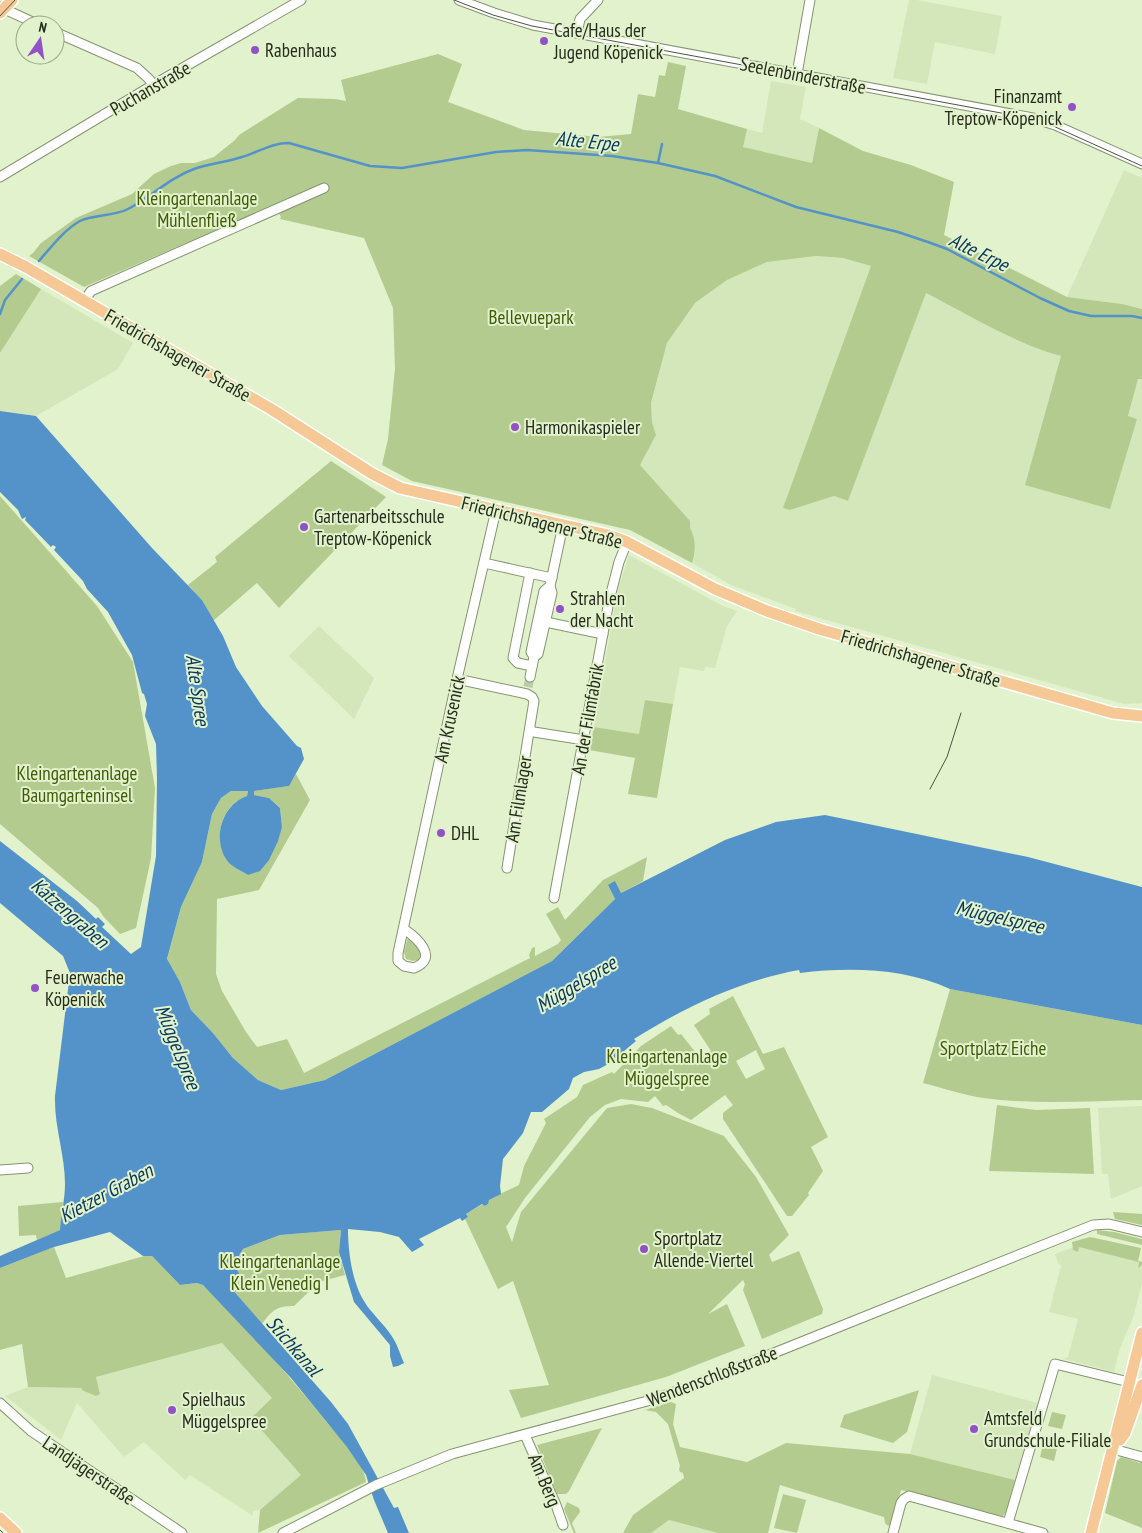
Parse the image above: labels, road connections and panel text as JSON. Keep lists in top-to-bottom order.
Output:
{
  "streets": {
    "main road": ["Friedrichshagener Straße"],
    "street": [
      "Seelenbinderstraße",
      "Puchanstraße",
      "Am Krusenick",
      "An der Filmfabrik",
      "Am Filmlager",
      "Wendenschloßstraße",
      "Landjägerstraße",
      "Am Berg"
    ]
  },
  "crossings": [
    ["Friedrichshagener Straße", "Am Krusenick"],
    ["Friedrichshagener Straße", "An der Filmfabrik"],
    ["Am Krusenick", "Am Filmlager"],
    ["An der Filmfabrik", "Am Filmlager"],
    ["Wendenschloßstraße", "Am Berg"]
  ],
  "water": [
    "Alte Erpe",
    "Alte Spree",
    "Katzengraben",
    "Müggelspree",
    "Kietzer Graben",
    "Stichkanal"
  ],
  "parks": [
    "Kleingartenanlage Mühlenfließ",
    "Bellevuepark",
    "Kleingartenanlage Baumgarteninsel",
    "Sportplatz Eiche",
    "Kleingartenanlage Müggelspree",
    "Kleingartenanlage Klein Venedig I"
  ],
  "places": [
    "Cafe/Haus der Jugend Köpenick",
    "Rabenhaus",
    "Finanzamt Treptow-Köpenick",
    "Harmonikaspieler",
    "Gartenarbeitsschule Treptow-Köpenick",
    "Strahlen der Nacht",
    "DHL",
    "Feuerwache Köpenick",
    "Sportplatz Allende-Viertel",
    "Spielhaus Müggelspree",
    "Amtsfeld Grundschule-Filiale"
  ],
  "north": "top"
}
